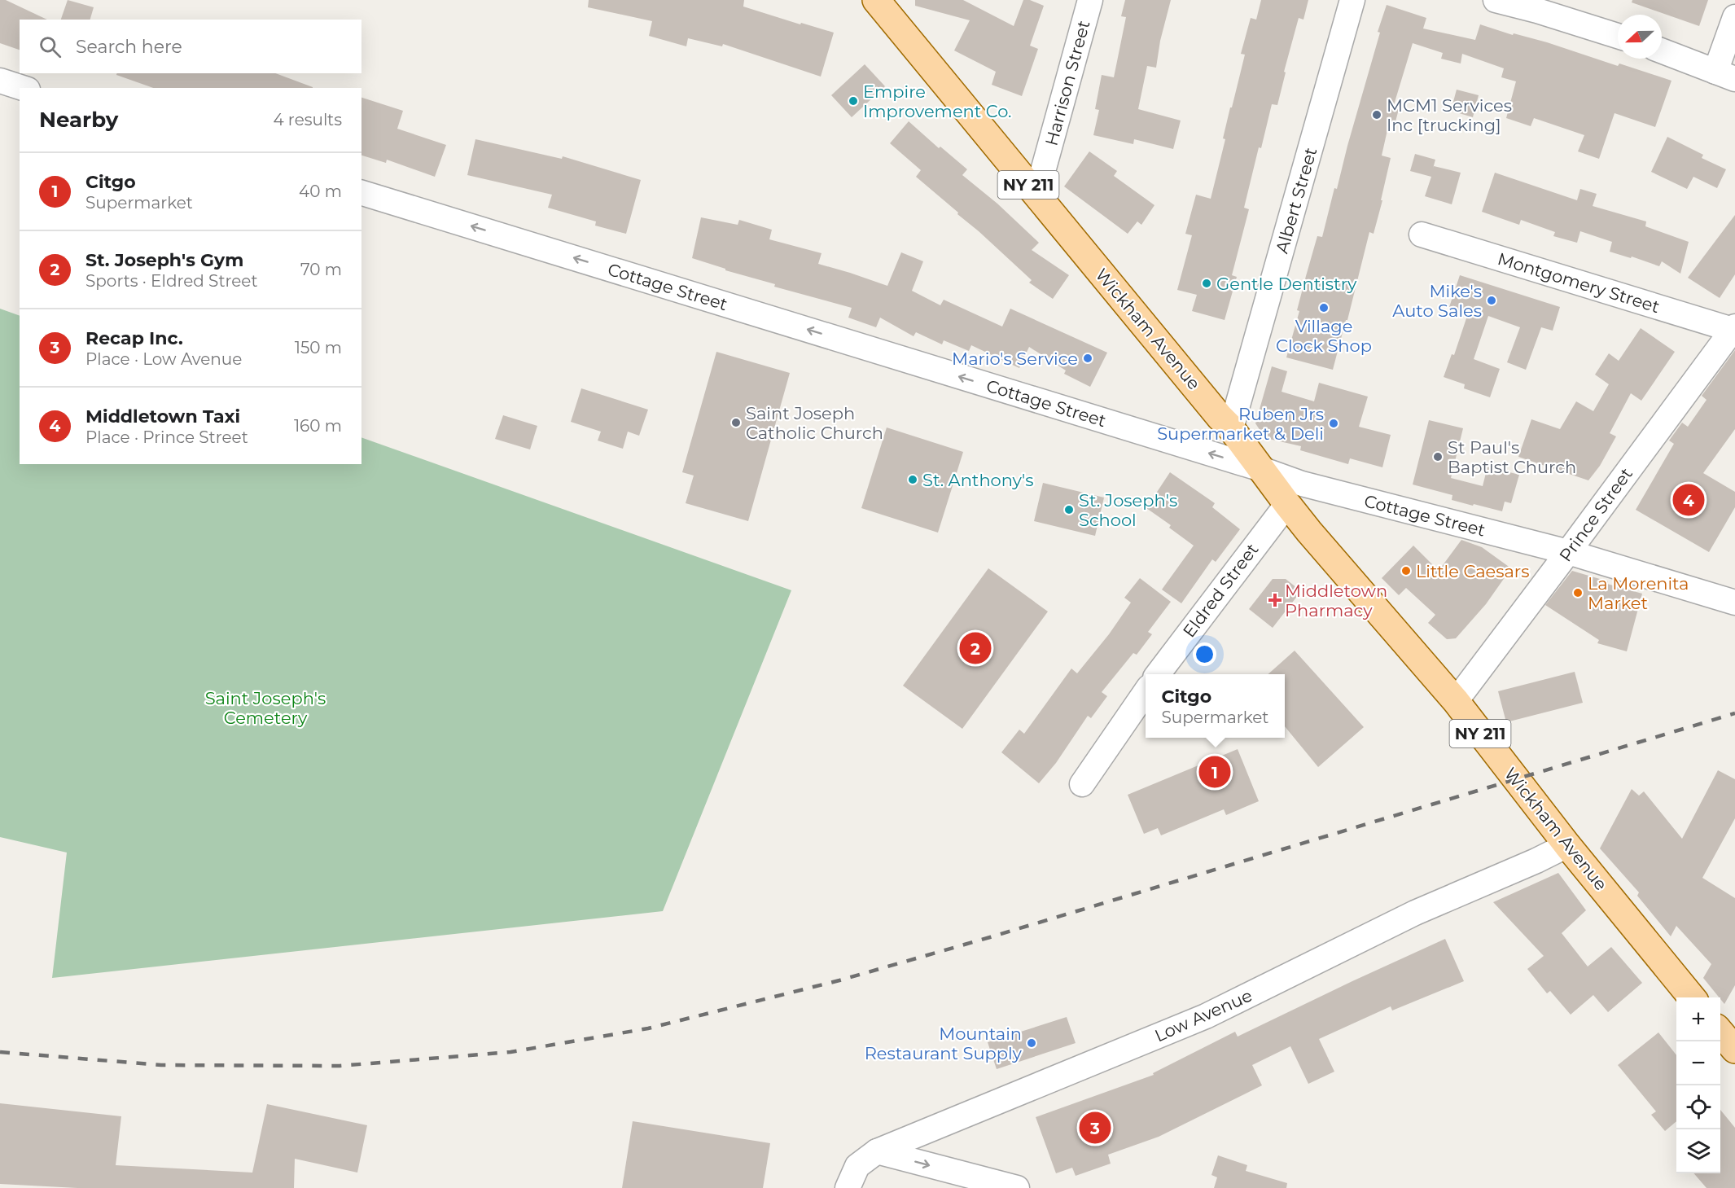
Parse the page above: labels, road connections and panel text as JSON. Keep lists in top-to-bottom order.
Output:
{
  "streets": {
    "main road": ["NY 211", "Wickham Avenue"],
    "street": [
      "Harrison Street",
      "Albert Street",
      "Montgomery Street",
      "Cottage Street",
      "Prince Street",
      "Eldred Street",
      "Low Avenue"
    ]
  },
  "crossings": [
    ["Harrison Street", "Wickham Avenue"],
    ["Albert Street", "Wickham Avenue"],
    ["Montgomery Street", "Prince Street"],
    ["Cottage Street", "Wickham Avenue"],
    ["Cottage Street", "Prince Street"],
    ["Wickham Avenue", "Prince Street"],
    ["Wickham Avenue", "Eldred Street"],
    ["Wickham Avenue", "Low Avenue"]
  ],
  "one_way": ["Cottage Street"],
  "parks": ["Saint Joseph's Cemetery"],
  "places": {
    "other": [
      "Empire Improvement Co.",
      "MCM1 Services Inc [trucking]",
      "Gentle Dentistry",
      "Mike's Auto Sales",
      "Village Clock Shop",
      "Mario's Service",
      "Saint Joseph Catholic Church",
      "Ruben Jrs Supermarket & Deli",
      "St Paul's Baptist Church",
      "St. Anthony's",
      "St. Joseph's School",
      "Little Caesars",
      "La Morenita Market",
      "Mountain Restaurant Supply"
    ],
    "health": ["Middletown Pharmacy"]
  },
  "north": "left",
  "page": {
    "search": "Search here",
    "heading": ["Nearby", "4 results"],
    "list": [
      {
        "mark": "1",
        "name": "Citgo",
        "note": "Supermarket",
        "value": "40 m"
      },
      {
        "mark": "2",
        "name": "St. Joseph's Gym",
        "note": "Sports · Eldred Street",
        "value": "70 m"
      },
      {
        "mark": "3",
        "name": "Recap Inc.",
        "note": "Place · Low Avenue",
        "value": "150 m"
      },
      {
        "mark": "4",
        "name": "Middletown Taxi",
        "note": "Place · Prince Street",
        "value": "160 m"
      }
    ],
    "pins": [
      "4",
      "2",
      "1",
      "3"
    ],
    "popup": ["Citgo", "Supermarket"],
    "map_buttons": ["+", "−"]
  }
}
